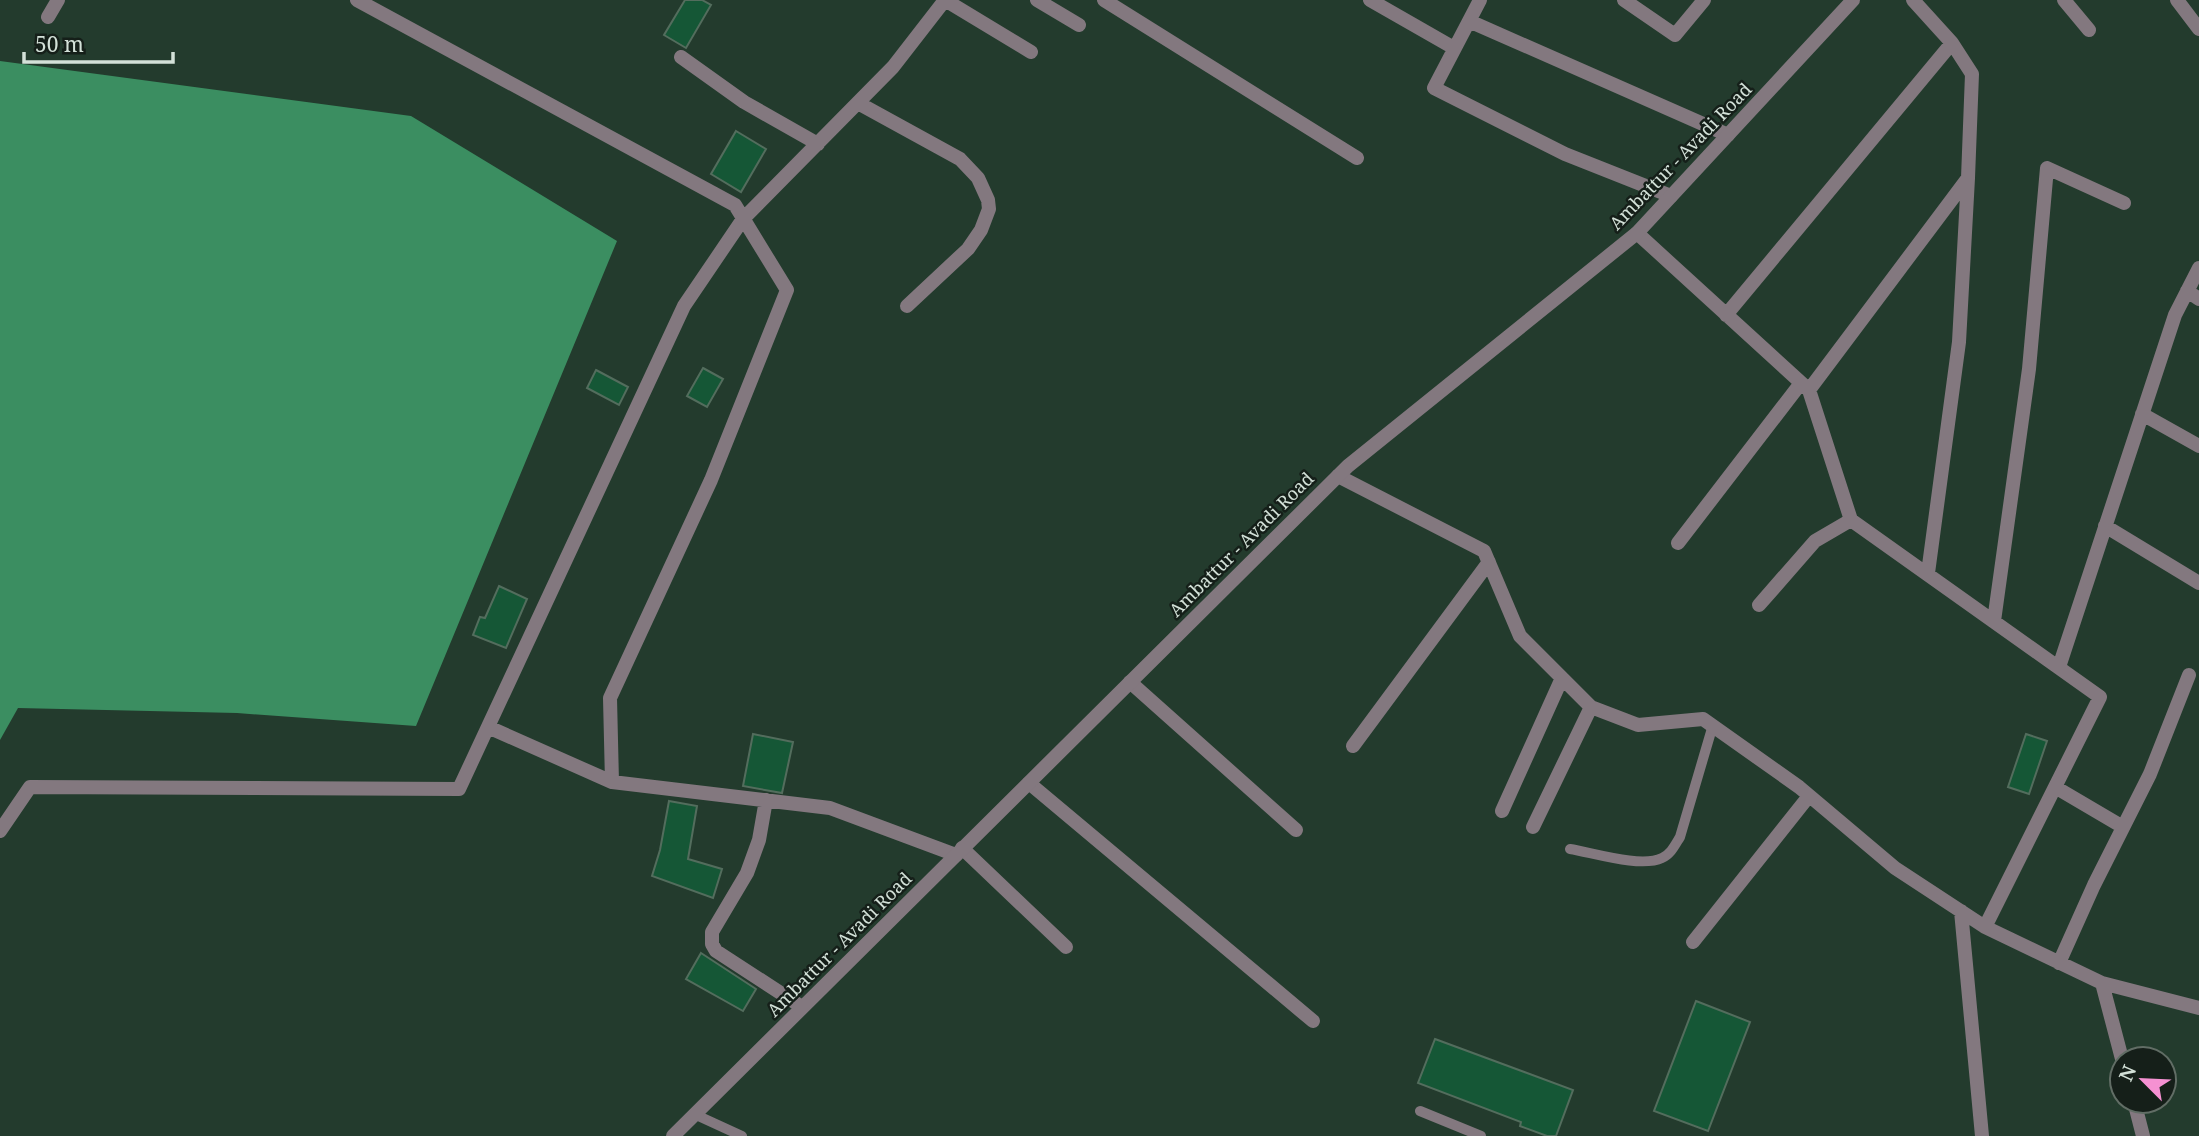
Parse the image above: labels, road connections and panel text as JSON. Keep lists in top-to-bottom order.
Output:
{
  "streets": {
    "street": ["Ambattur - Avadi Road"]
  },
  "scale_bar": "50 m",
  "north": "top left"
}
